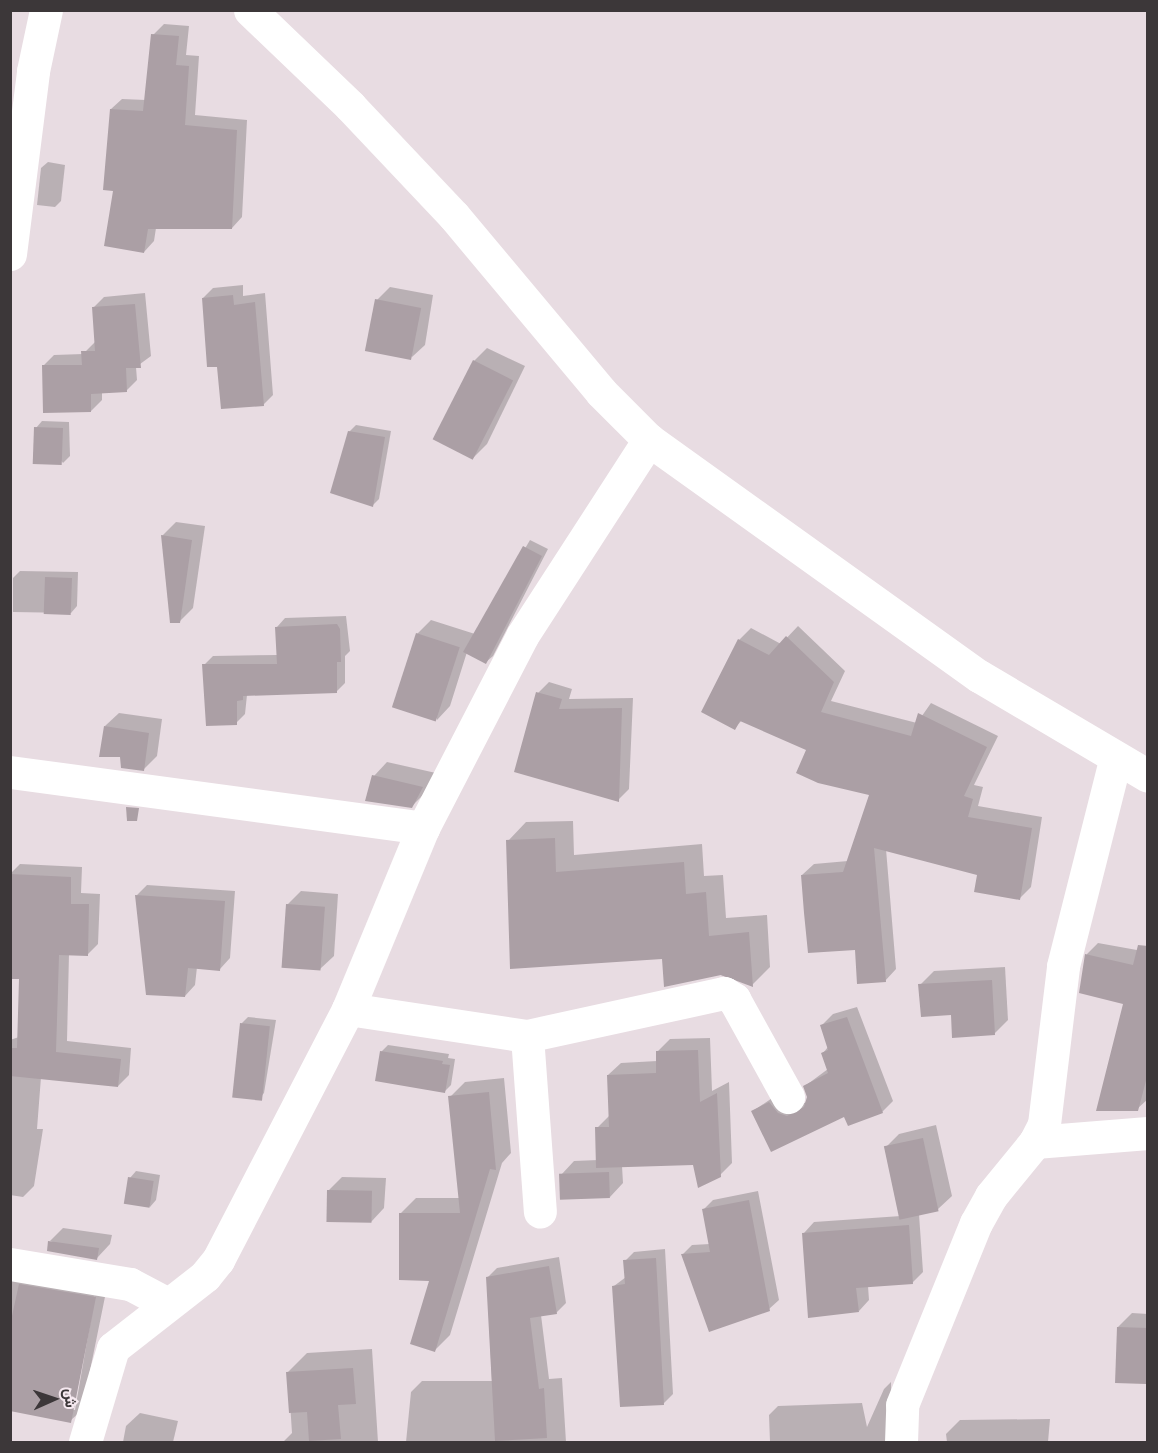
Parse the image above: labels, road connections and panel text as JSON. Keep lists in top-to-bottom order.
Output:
{
  "north": "right"
}
